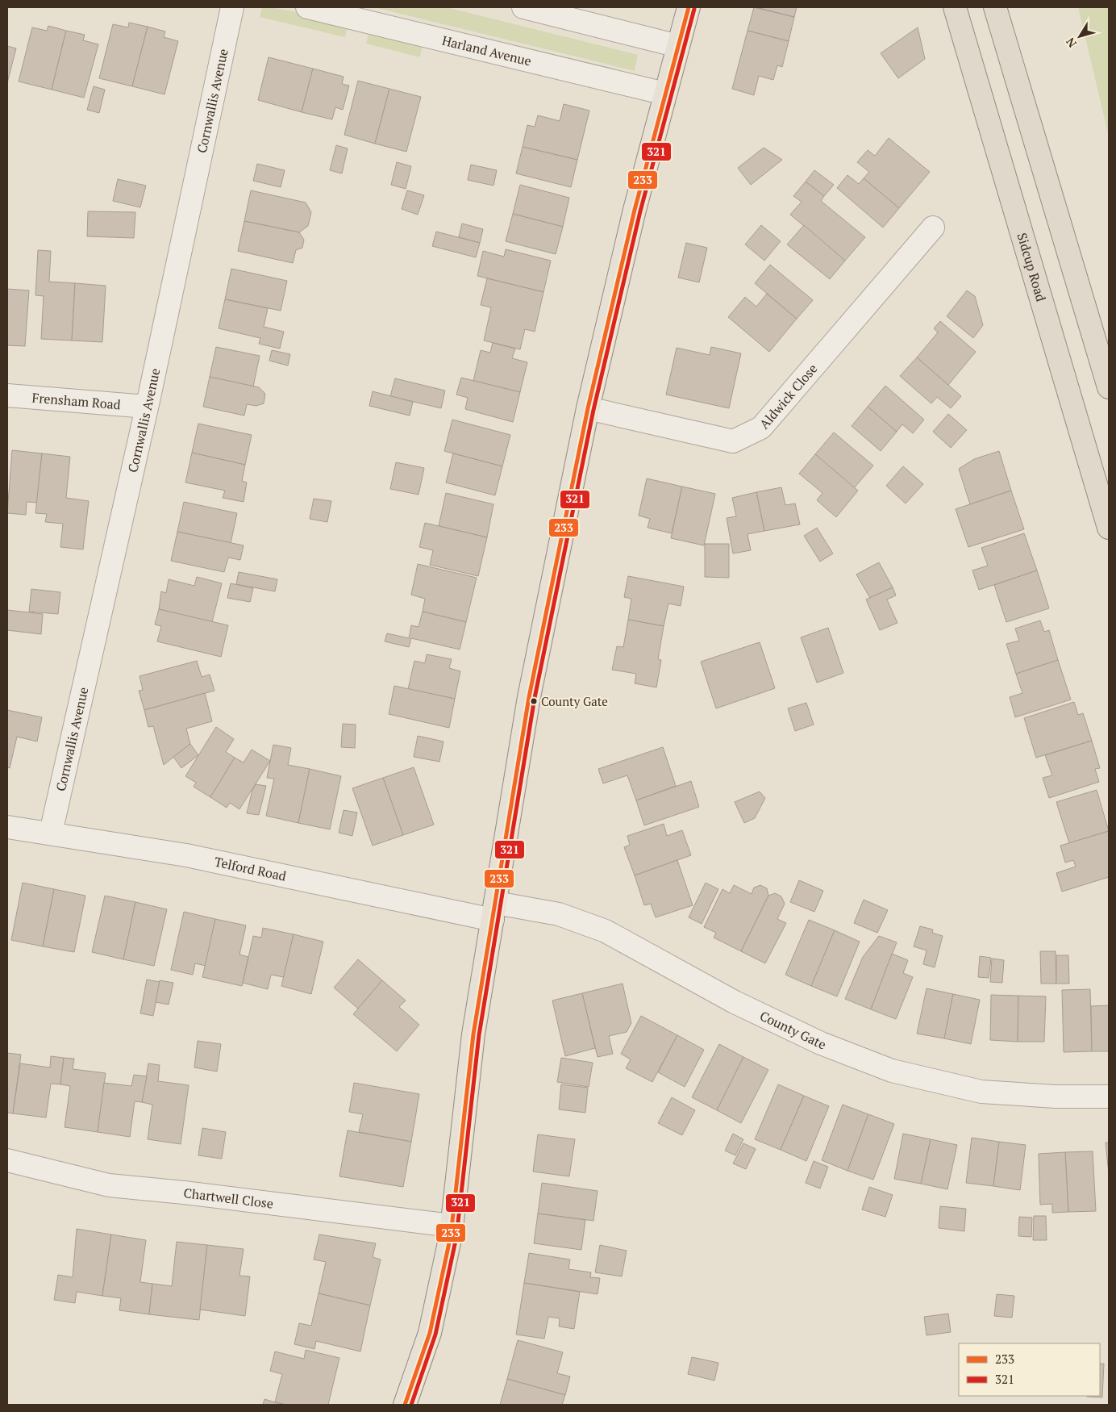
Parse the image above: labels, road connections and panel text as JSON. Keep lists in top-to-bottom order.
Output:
{
  "streets": {
    "highway": ["Sidcup Road"],
    "street": [
      "Harland Avenue",
      "Cornwallis Avenue",
      "Aldwick Close",
      "Frensham Road",
      "Telford Road",
      "County Gate",
      "Chartwell Close"
    ]
  },
  "crossings": [
    ["Cornwallis Avenue", "Frensham Road"],
    ["Cornwallis Avenue", "Telford Road"],
    ["Telford Road", "County Gate"]
  ],
  "places": ["County Gate"],
  "lines": ["transit line 233", "transit line 321"],
  "legend": ["233", "321"],
  "north": "bottom left"
}
